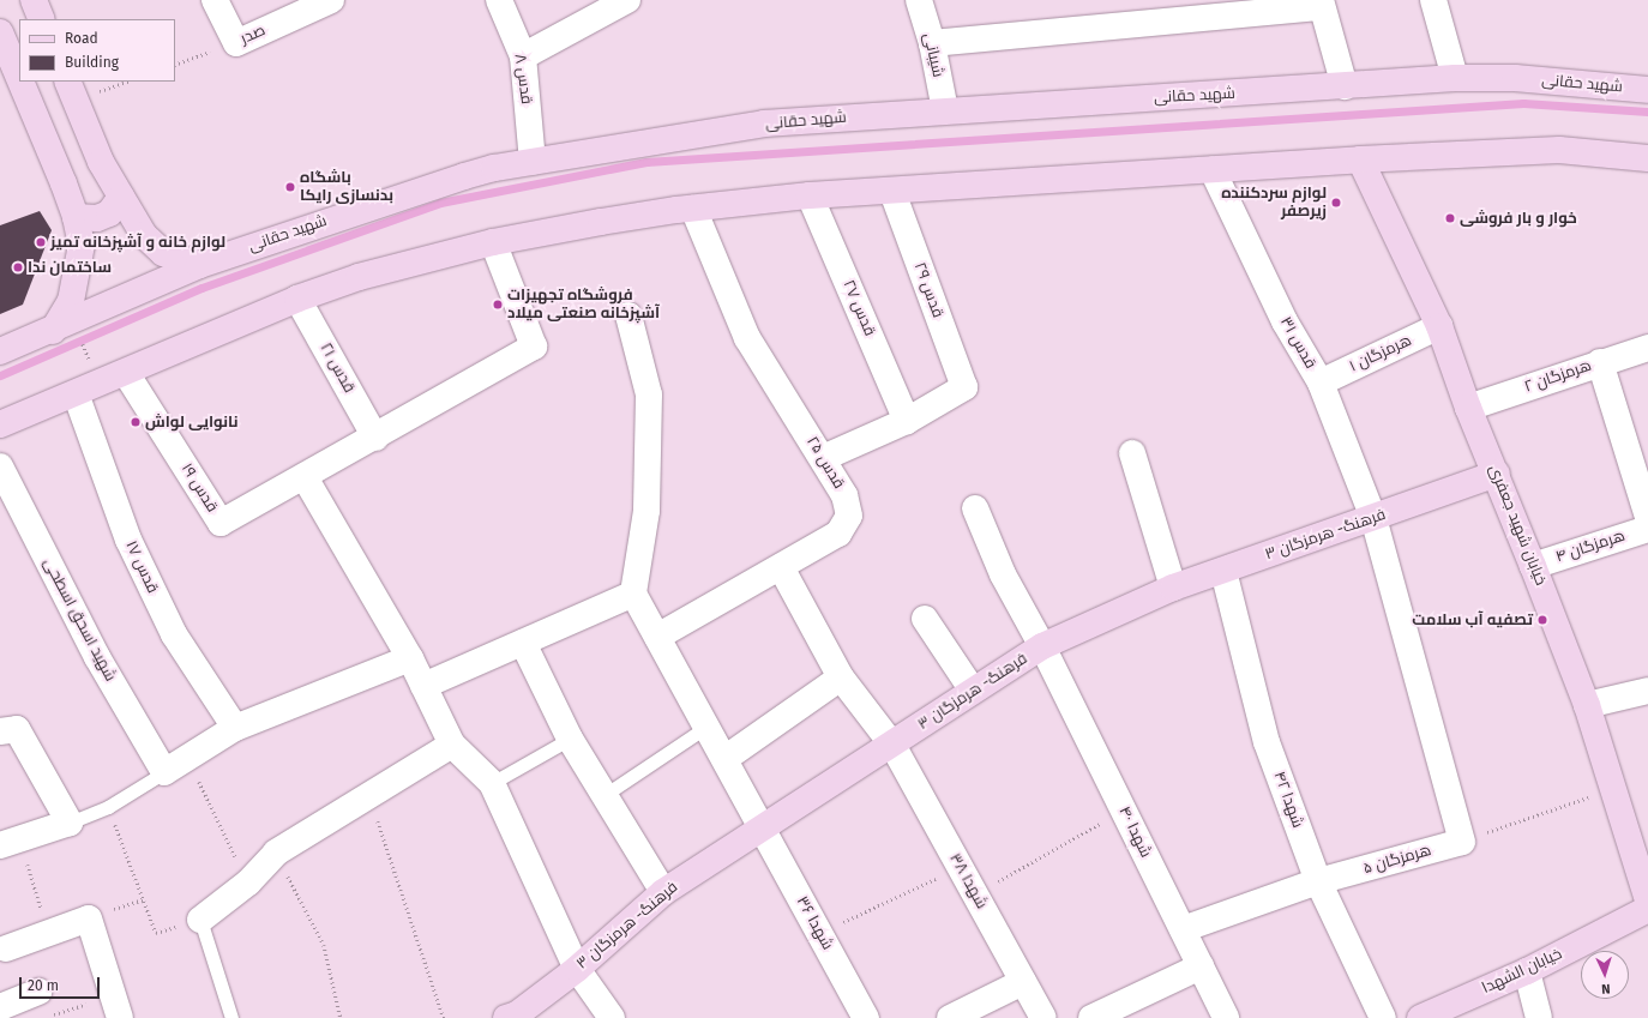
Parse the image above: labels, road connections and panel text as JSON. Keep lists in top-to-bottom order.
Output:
{
  "streets": {
    "main road": [
      "شهید حقانی",
      "خیابان شهید جعفری",
      "فرهنگ- هرمزگان ۳",
      "خیابان الشهدا"
    ],
    "street": [
      "صدر",
      "شیبانی",
      "قدس ۸",
      "قدس ۲۹",
      "قدس ۲۷",
      "قدس ۳۱",
      "هرمزگان ۱",
      "قدس ۲۱",
      "هرمزگان ۲",
      "قدس ۲۵",
      "قدس ۱۹",
      "هرمزگان ۴",
      "قدس ۱۷",
      "شهید اسحق اسطحی",
      "شهدا ۴۲",
      "شهدا ۴۰",
      "هرمزگان ۵",
      "شهدا ۳۸",
      "شهدا ۳۶"
    ]
  },
  "crossings": [
    ["شیبانی", "شهید حقانی"],
    ["قدس ۸", "شهید حقانی"],
    ["قدس ۲۹", "قدس ۲۷"],
    ["قدس ۳۱", "هرمزگان ۱"],
    ["قدس ۳۱", "فرهنگ- هرمزگان ۳"],
    ["قدس ۳۱", "هرمزگان ۵"],
    ["هرمزگان ۱", "خیابان شهید جعفری"],
    ["هرمزگان ۲", "خیابان شهید جعفری"],
    ["قدس ۲۵", "شهدا ۳۸"],
    ["قدس ۲۵", "شهدا ۳۶"],
    ["خیابان شهید جعفری", "فرهنگ- هرمزگان ۳"],
    ["خیابان شهید جعفری", "هرمزگان ۴"],
    ["فرهنگ- هرمزگان ۳", "شهدا ۴۲"],
    ["فرهنگ- هرمزگان ۳", "شهدا ۴۰"],
    ["فرهنگ- هرمزگان ۳", "شهدا ۳۸"],
    ["فرهنگ- هرمزگان ۳", "شهدا ۳۶"],
    ["شهدا ۴۲", "هرمزگان ۵"],
    ["شهدا ۴۰", "هرمزگان ۵"]
  ],
  "places": [
    "باشگاه بدنسازی رایکا",
    "لوازم سردکننده زیرصفر",
    "خوار و بار فروشی",
    "لوازم خانه و آشپزخانه تمیز",
    "ساختمان ندا",
    "فروشگاه تجهیزات آشپزخانه صنعتی میلاد",
    "نانوایی لواش",
    "تصفیه آب سلامت"
  ],
  "legend": ["Road", "Building"],
  "scale_bar": "20 m",
  "north": "bottom"
}
